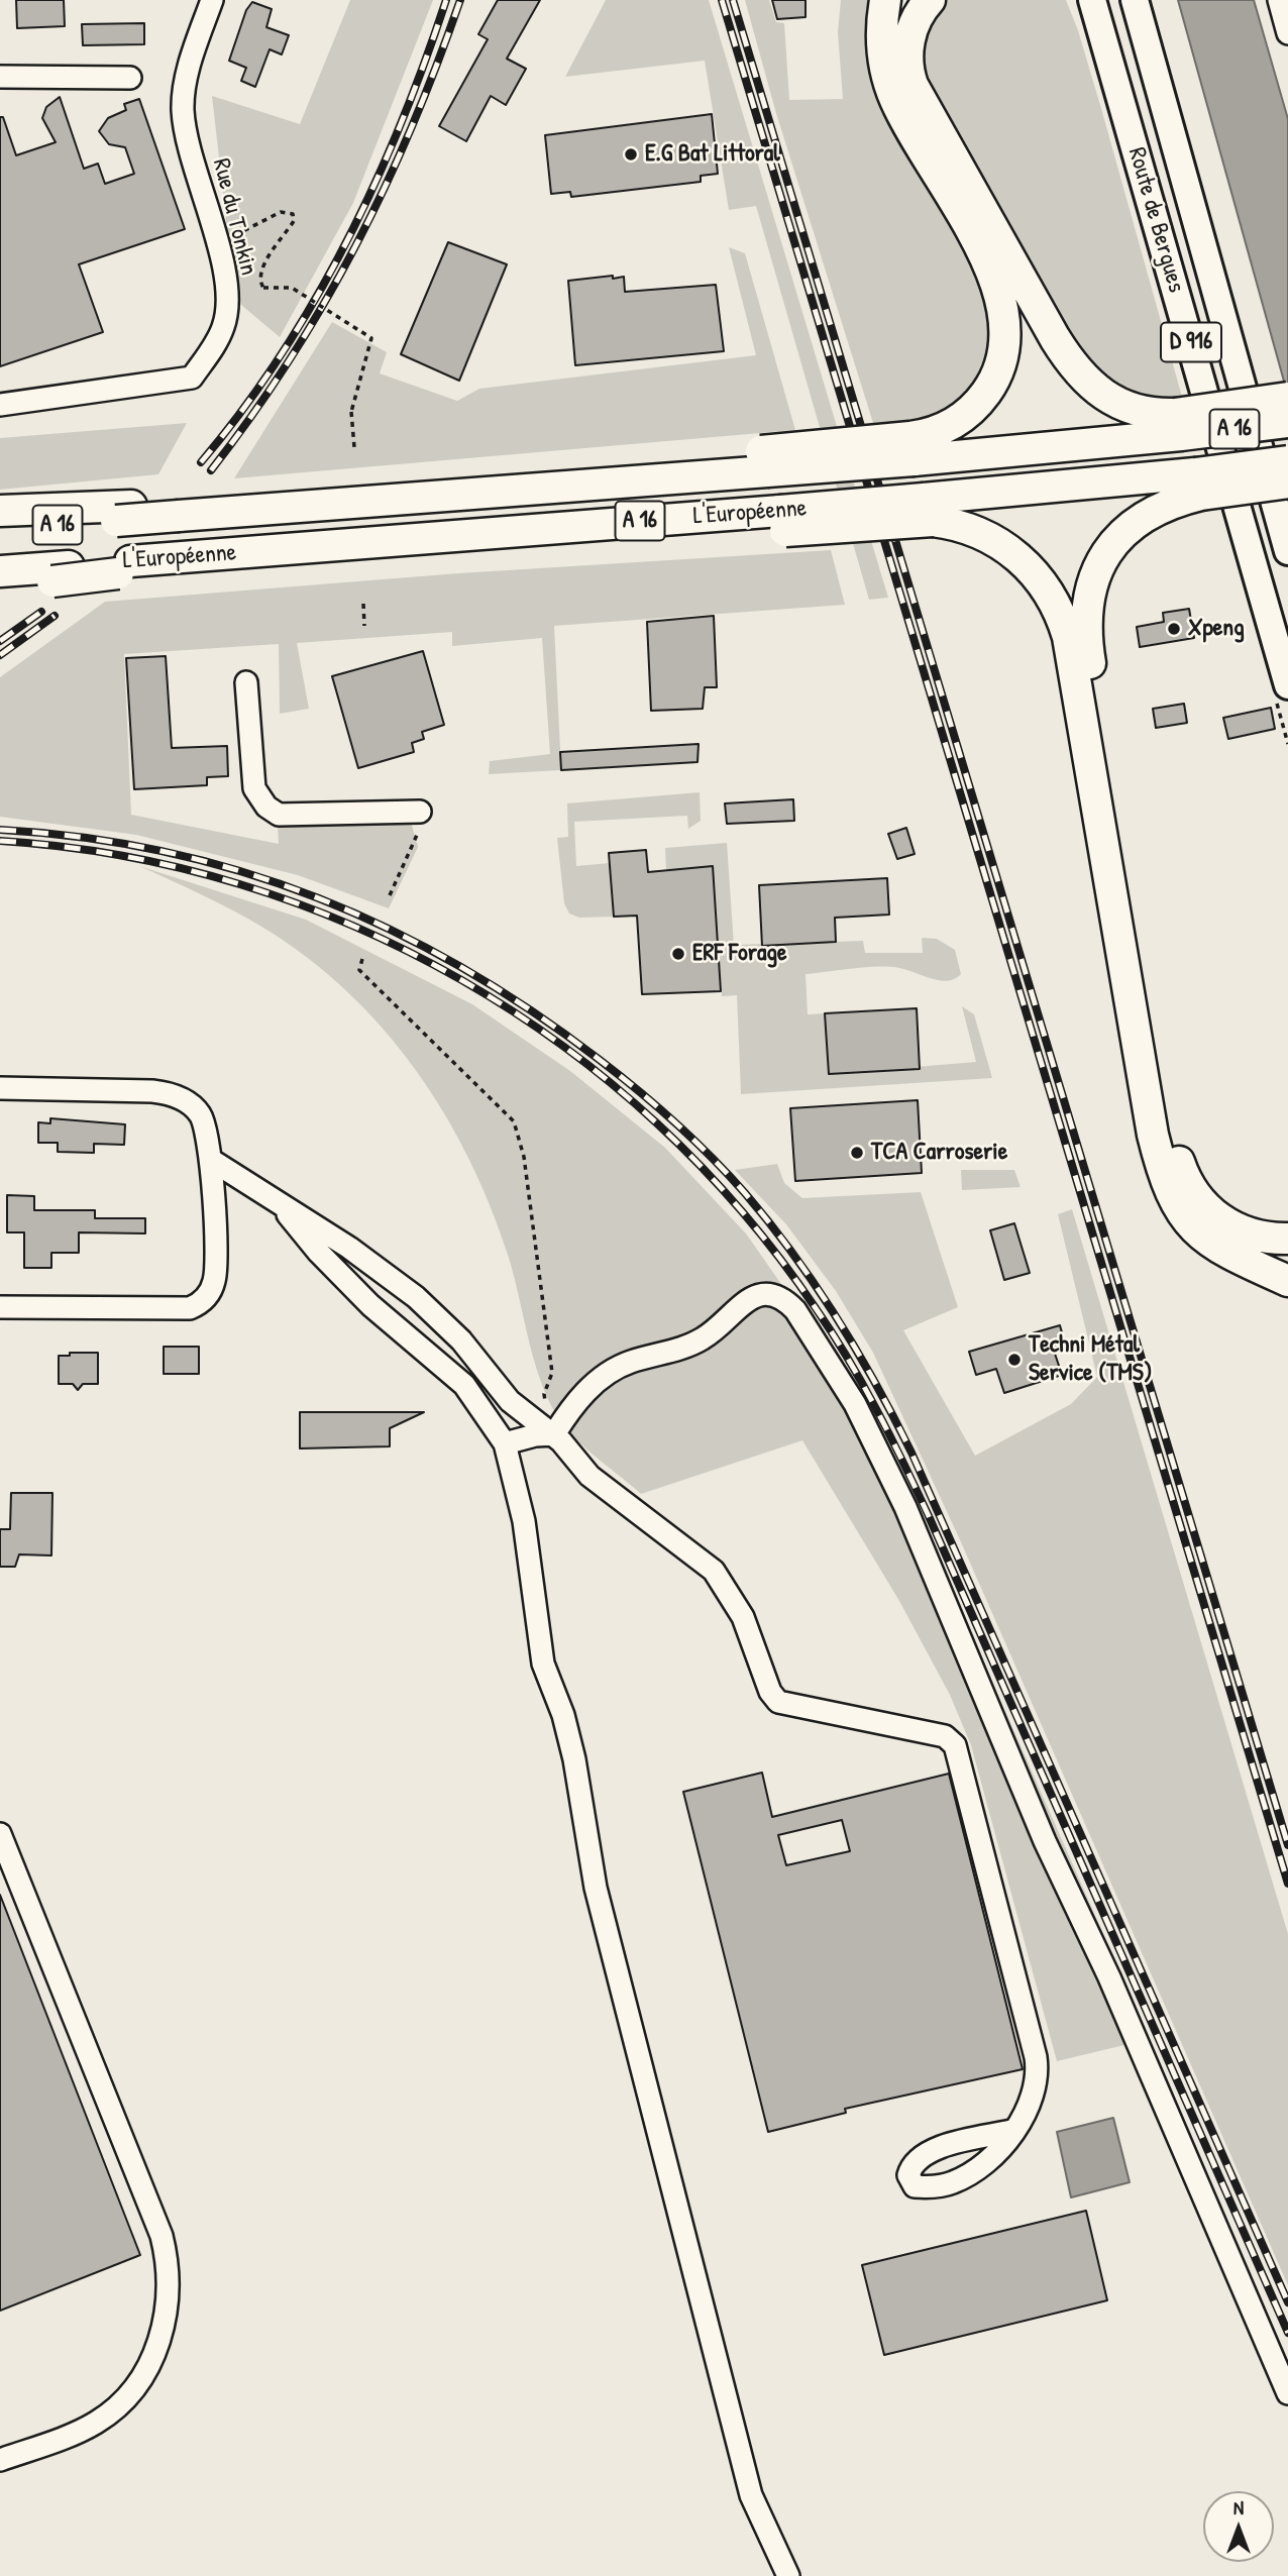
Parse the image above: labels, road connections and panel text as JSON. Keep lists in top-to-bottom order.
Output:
{
  "streets": {
    "highway": ["A 16", "L'Européenne"],
    "main road": ["Route de Bergues", "D 916"],
    "street": ["Rue du Tonkin"]
  },
  "crossings": [
    ["A 16", "L'Européenne"]
  ],
  "places": [
    "E.G Bat Littoral",
    "Xpeng",
    "ERF Forage",
    "TCA Carroserie",
    "Techni Métal Service (TMS)"
  ],
  "north": "top"
}
